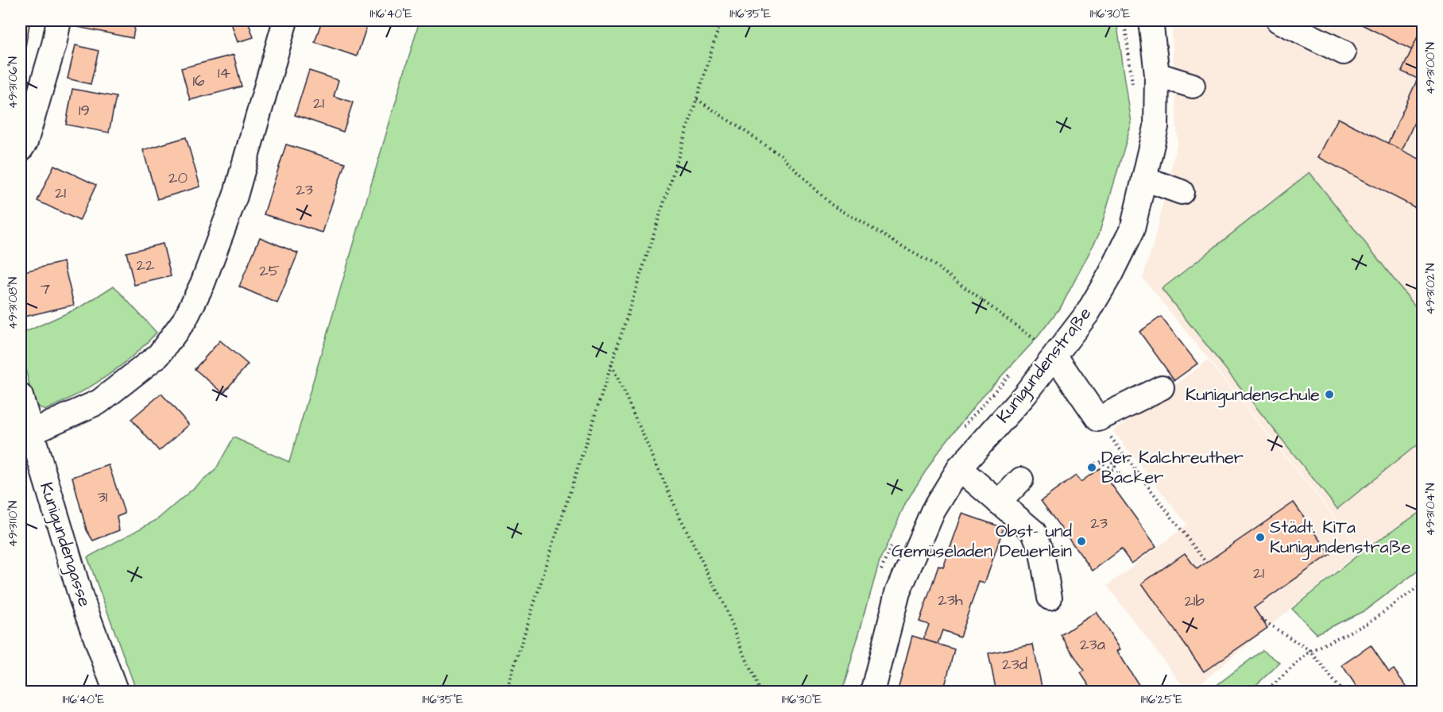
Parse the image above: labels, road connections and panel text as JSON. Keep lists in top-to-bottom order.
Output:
{
  "streets": {
    "street": ["Kunigundenstraße", "Kunigundengasse"]
  },
  "places": [
    "Kunigundenschule",
    "Der Kalchreuther Bäcker",
    "Städt. KiTa Kunigundenstraße",
    "Obst- und Gemüseladen Deuerlein"
  ],
  "house_numbers": [
    "14",
    "16",
    "21",
    "19",
    "20",
    "23",
    "21",
    "22",
    "25",
    "7",
    "31",
    "23",
    "21",
    "23h",
    "21b",
    "23a",
    "23d"
  ],
  "coordinates": [
    "11°16'40\"E",
    "11°16'35\"E",
    "11°16'30\"E",
    "49°31'00\"N",
    "49°31'06\"N",
    "49°31'02\"N",
    "49°31'08\"N",
    "49°31'04\"N",
    "49°31'10\"N",
    "11°16'25\"E"
  ]
}
